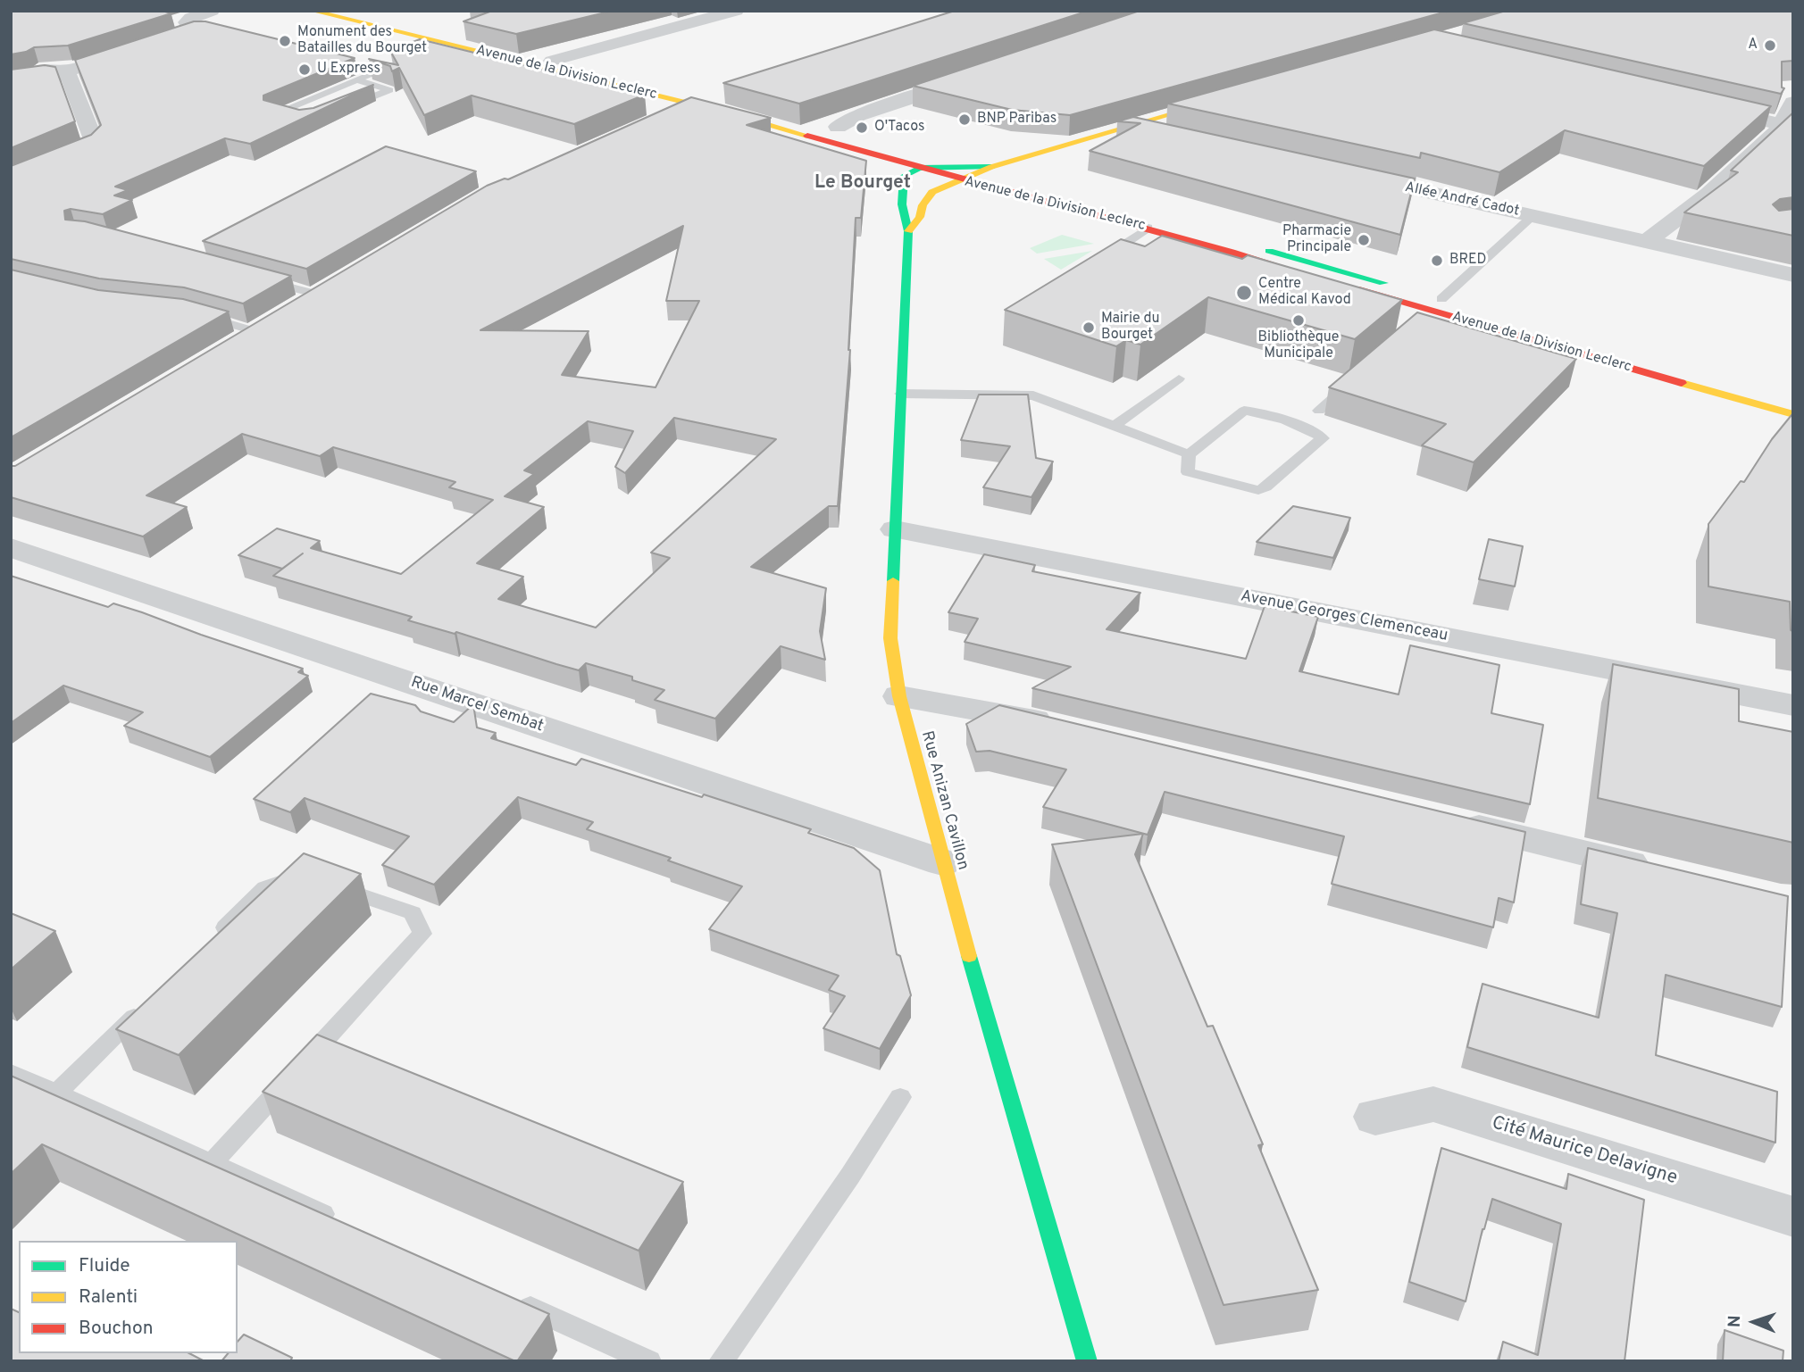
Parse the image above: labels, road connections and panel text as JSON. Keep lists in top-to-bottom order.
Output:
{
  "streets": {
    "main road": ["Avenue de la Division Leclerc", "Rue Anizan Cavillon"],
    "street": [
      "Allée André Cadot",
      "Avenue Georges Clemenceau",
      "Rue Marcel Sembat",
      "Cité Maurice Delavigne"
    ]
  },
  "crossings": [
    ["Avenue de la Division Leclerc", "Rue Anizan Cavillon"],
    ["Avenue Georges Clemenceau", "Rue Anizan Cavillon"],
    ["Rue Marcel Sembat", "Rue Anizan Cavillon"]
  ],
  "districts": ["Le Bourget"],
  "places": [
    "Monument des Batailles du Bourget",
    "A",
    "U Express",
    "BNP Paribas",
    "O'Tacos",
    "Pharmacie Principale",
    "BRED",
    "Centre Médical Kavod",
    "Bibliothèque Municipale",
    "Mairie du Bourget"
  ],
  "legend": ["Fluide", "Ralenti", "Bouchon"],
  "north": "left"
}
